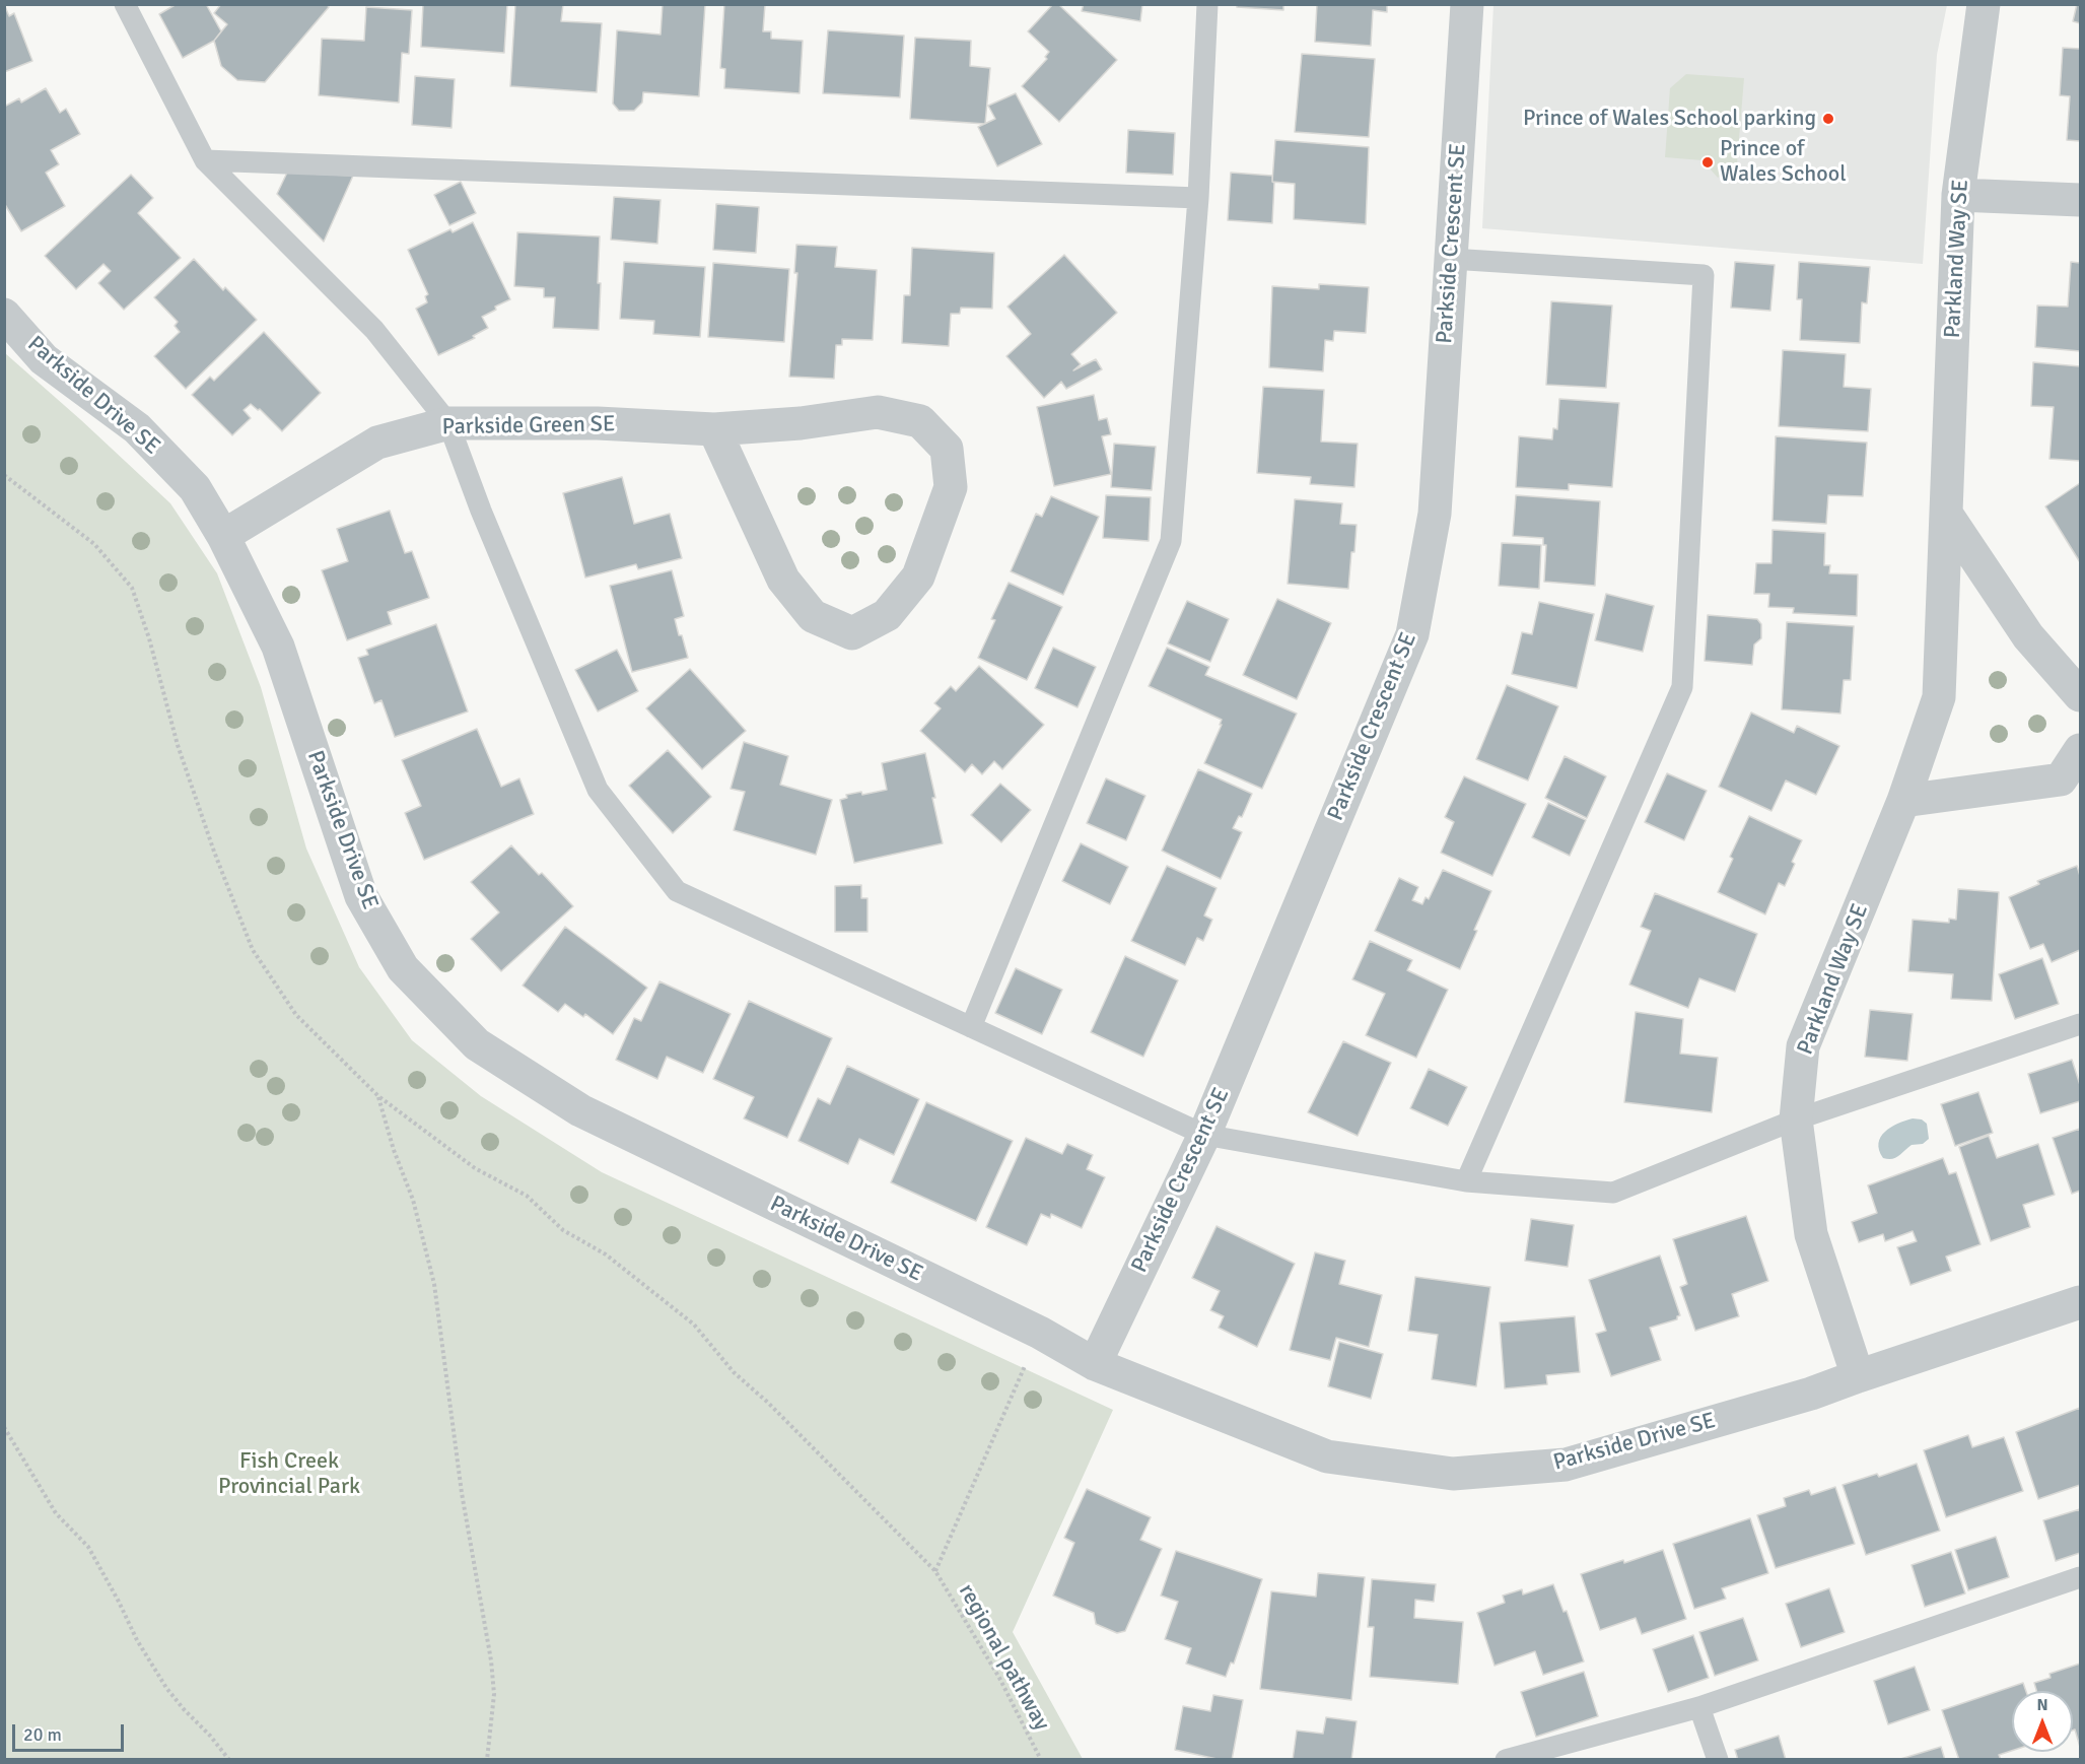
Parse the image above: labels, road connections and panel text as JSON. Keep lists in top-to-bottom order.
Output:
{
  "streets": {
    "street": [
      "Parkside Crescent SE",
      "Parkland Way SE",
      "Parkside Drive SE",
      "Parkside Green SE"
    ],
    "path": ["regional pathway"]
  },
  "crossings": [
    ["Parkside Crescent SE", "Parkside Drive SE"],
    ["Parkland Way SE", "Parkside Drive SE"],
    ["Parkside Drive SE", "Parkside Green SE"],
    ["Parkside Drive SE", "regional pathway"]
  ],
  "parks": ["Fish Creek Provincial Park"],
  "places": ["Prince of Wales School parking", "Prince of Wales School"],
  "scale_bar": "20 m",
  "north": "top"
}
